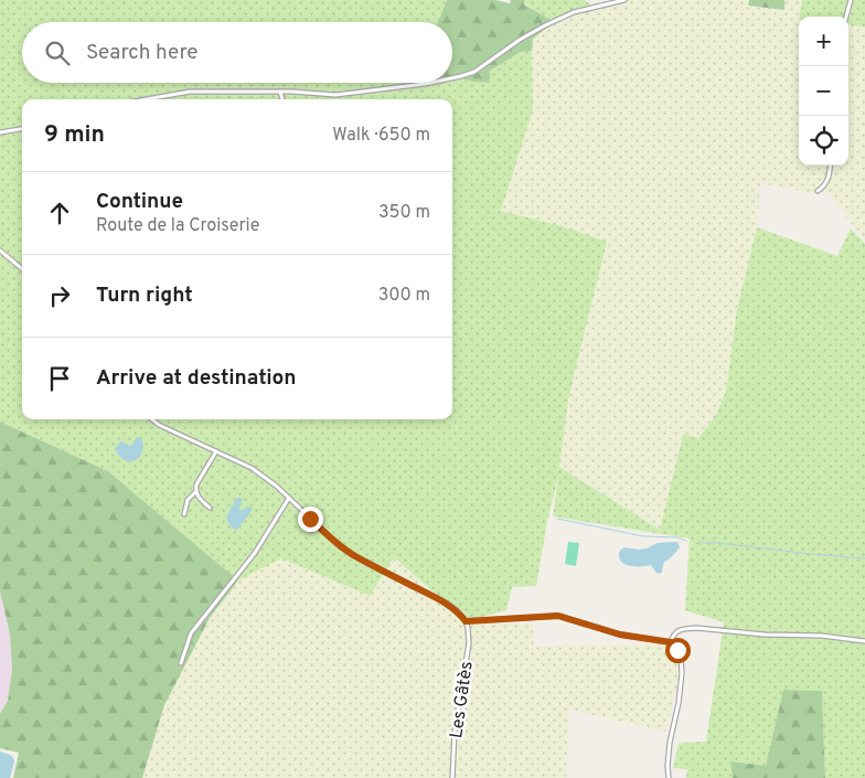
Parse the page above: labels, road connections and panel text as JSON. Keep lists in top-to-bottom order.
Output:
{
  "streets": {
    "street": ["Les Gâtès"]
  },
  "page": {
    "map_buttons": ["+", "−"],
    "search": "Search here",
    "heading": ["9 min", "Walk · 650 m"],
    "list": [
      ["Continue", "Route de la Croiserie", "350 m"],
      ["Turn right", "300 m"],
      "Arrive at destination"
    ]
  }
}
